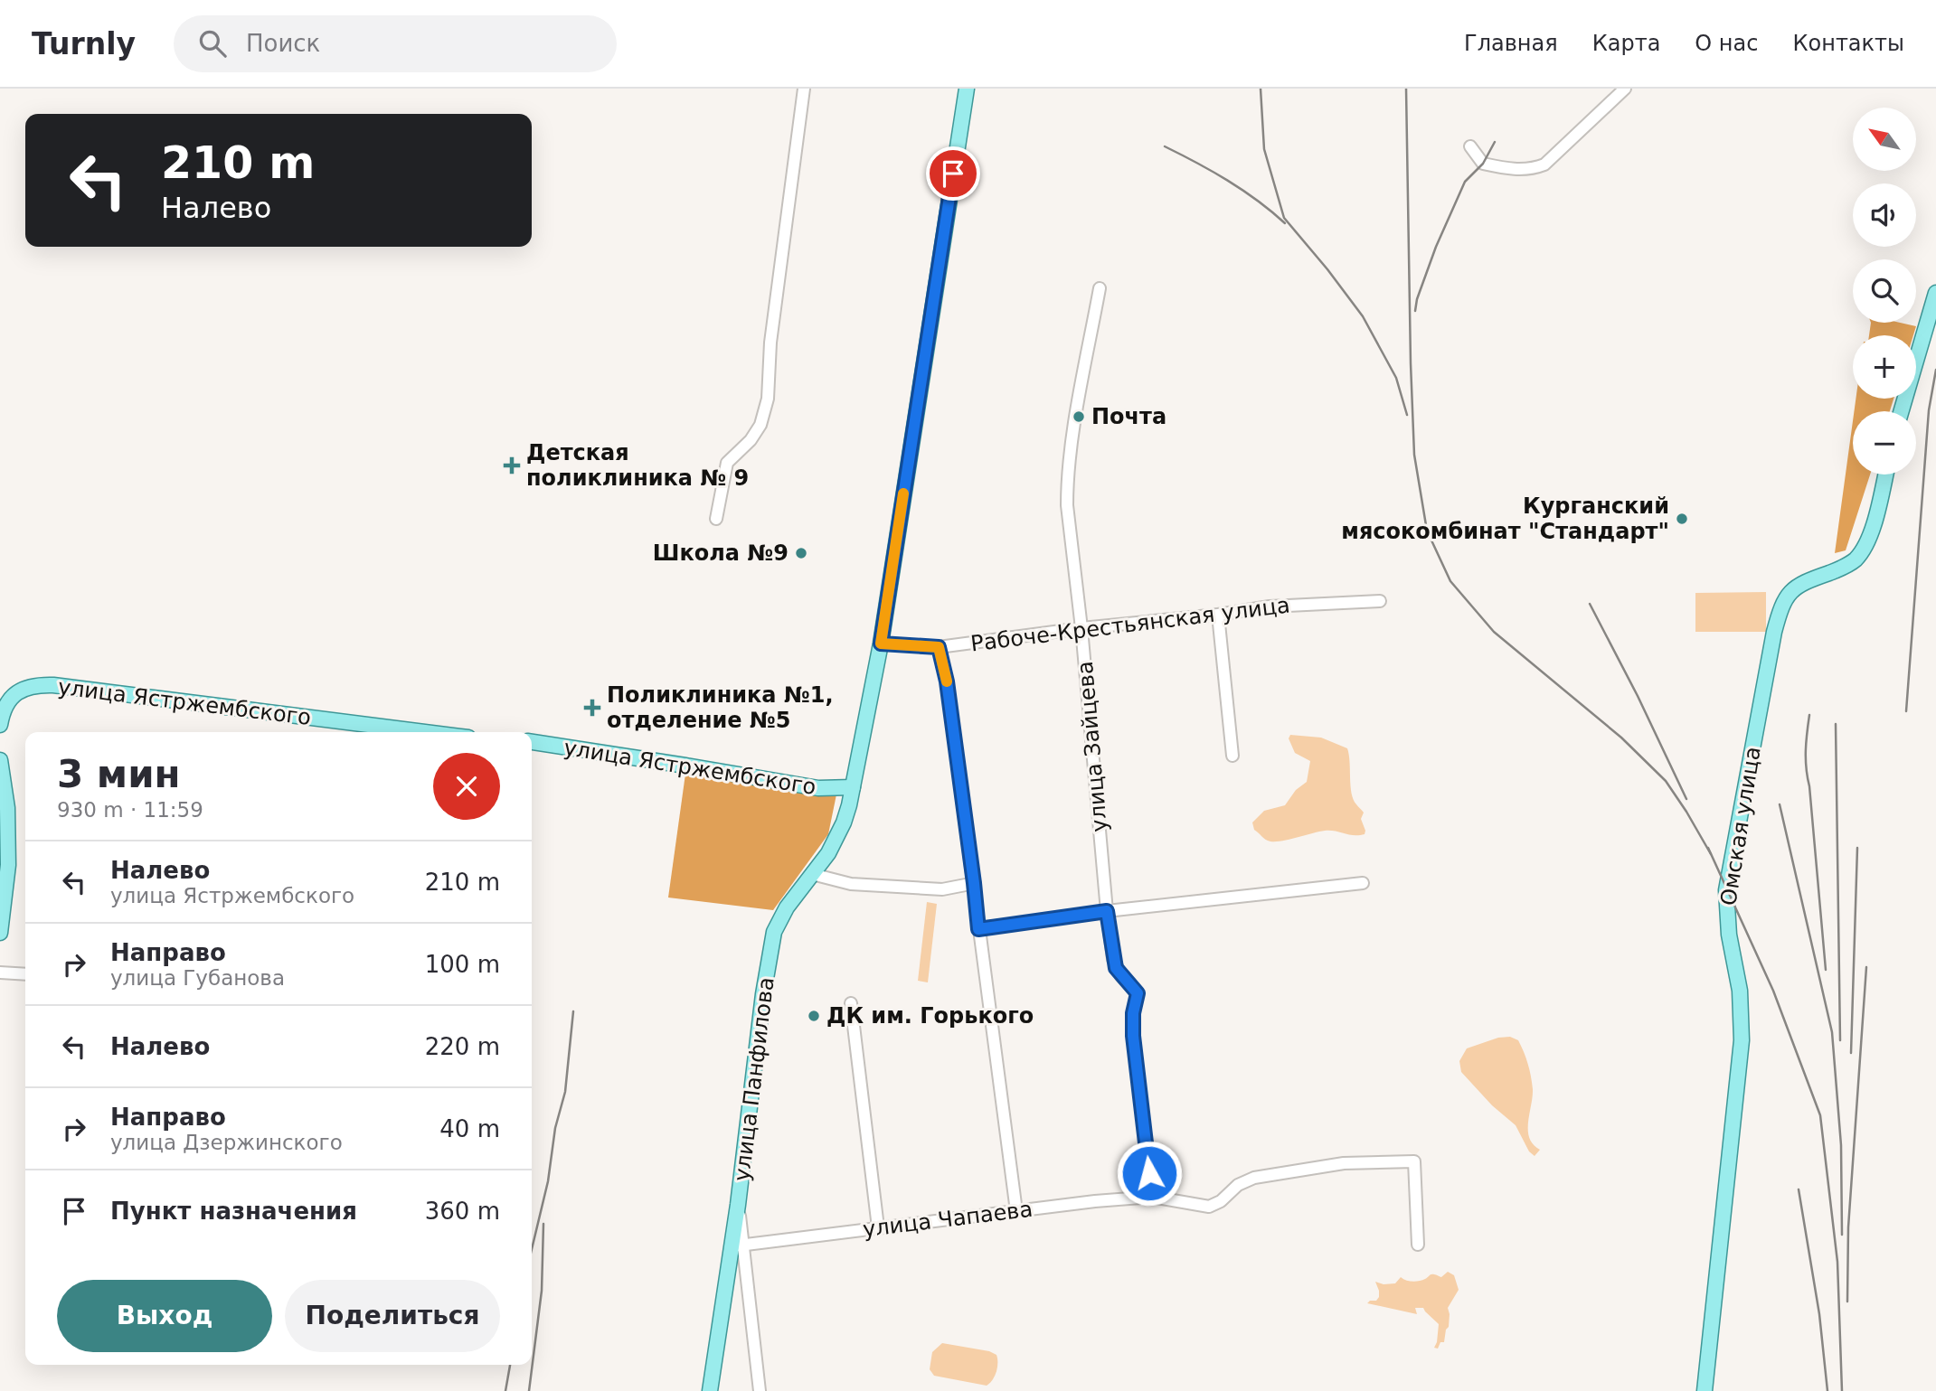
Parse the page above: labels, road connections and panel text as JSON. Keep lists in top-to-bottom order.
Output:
{
  "streets": {
    "main road": ["улица Ястржембского", "Омская улица", "улица Панфилова"],
    "street": ["Рабоче-Крестьянская улица", "улица Зайцева", "улица Чапаева"]
  },
  "crossings": [
    ["Рабоче-Крестьянская улица", "улица Зайцева"],
    ["Рабоче-Крестьянская улица", "улица Панфилова"],
    ["улица Ястржембского", "улица Панфилова"],
    ["улица Зайцева", "улица Чапаева"],
    ["улица Панфилова", "улица Чапаева"]
  ],
  "places": {
    "other": [
      "Почта",
      "Курганский мясокомбинат \"Стандарт\"",
      "Школа №9",
      "ДК им. Горького"
    ],
    "health": ["Детская поликлиника № 9", "Поликлиника №1, отделение №5"]
  },
  "north": "top left",
  "page": {
    "header": "Turnly",
    "search": "Поиск",
    "nav": [
      "Главная",
      "Карта",
      "О нас",
      "Контакты"
    ],
    "map_buttons": ["+", "−"],
    "turn": ["210 m", "Налево"],
    "heading": ["3 мин", "930 m · 11:59"],
    "list": [
      {
        "name": "Налево",
        "note": "улица Ястржембского",
        "value": "210 m"
      },
      {
        "name": "Направо",
        "note": "улица Губанова",
        "value": "100 m"
      },
      {
        "name": "Налево",
        "value": "220 m"
      },
      {
        "name": "Направо",
        "note": "улица Дзержинского",
        "value": "40 m"
      },
      {
        "name": "Пункт назначения",
        "value": "360 m"
      }
    ],
    "buttons": ["Выход", "Поделиться"]
  }
}
